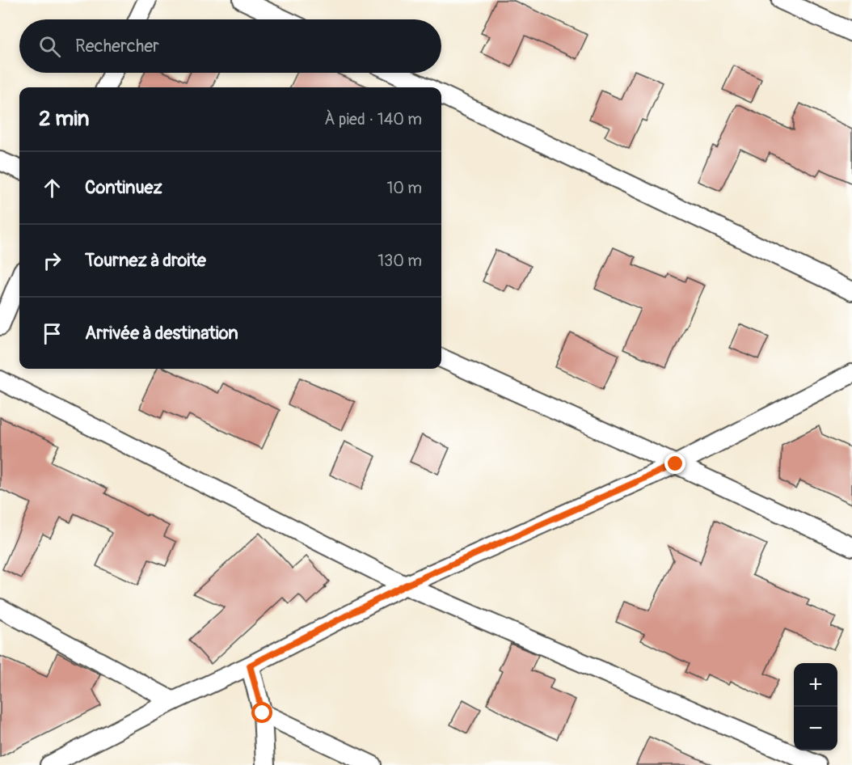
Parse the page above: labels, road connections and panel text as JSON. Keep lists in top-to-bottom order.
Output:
{
  "page": {
    "search": "Rechercher",
    "heading": ["2 min", "À pied · 140 m"],
    "list": [
      ["Continuez", "10 m"],
      ["Tournez à droite", "130 m"],
      "Arrivée à destination"
    ],
    "map_buttons": ["+", "−"]
  }
}
